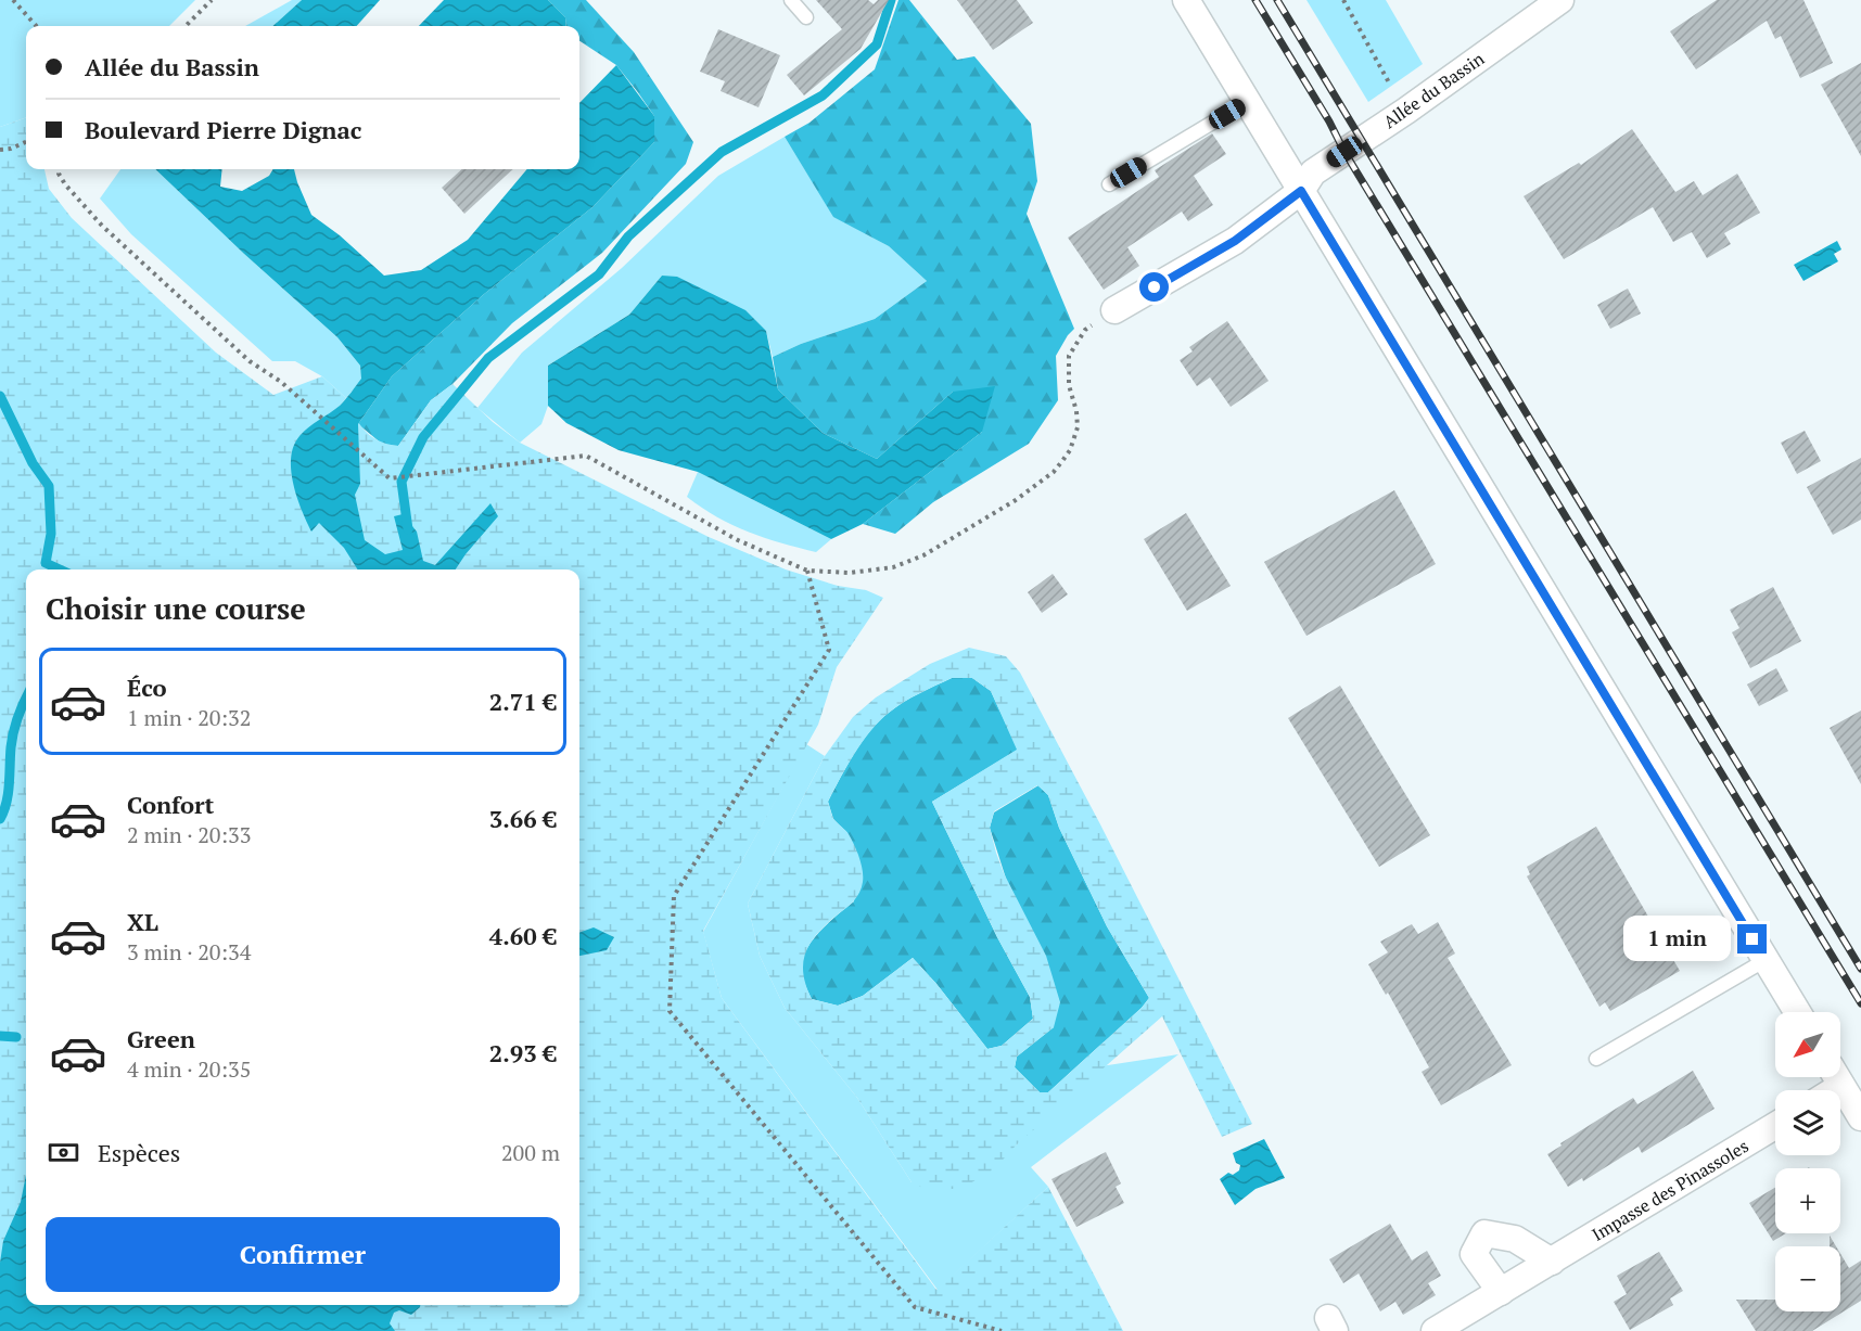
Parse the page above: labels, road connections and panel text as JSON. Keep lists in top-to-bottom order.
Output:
{
  "streets": {
    "street": ["Allée du Bassin", "Impasse des Pinassoles"]
  },
  "north": "bottom left",
  "page": {
    "banner": ["Allée du Bassin", "Boulevard Pierre Dignac"],
    "heading": "Choisir une course",
    "list": [
      {
        "name": "Éco",
        "note": "1 min · 20:32",
        "value": "2.71 €"
      },
      {
        "name": "Confort",
        "note": "2 min · 20:33",
        "value": "3.66 €"
      },
      {
        "name": "XL",
        "note": "3 min · 20:34",
        "value": "4.60 €"
      },
      {
        "name": "Green",
        "note": "4 min · 20:35",
        "value": "2.93 €"
      }
    ],
    "bubble": "1 min",
    "map_buttons": ["+", "−"],
    "pay": ["Espèces", "200 m"],
    "buttons": "Confirmer"
  }
}
